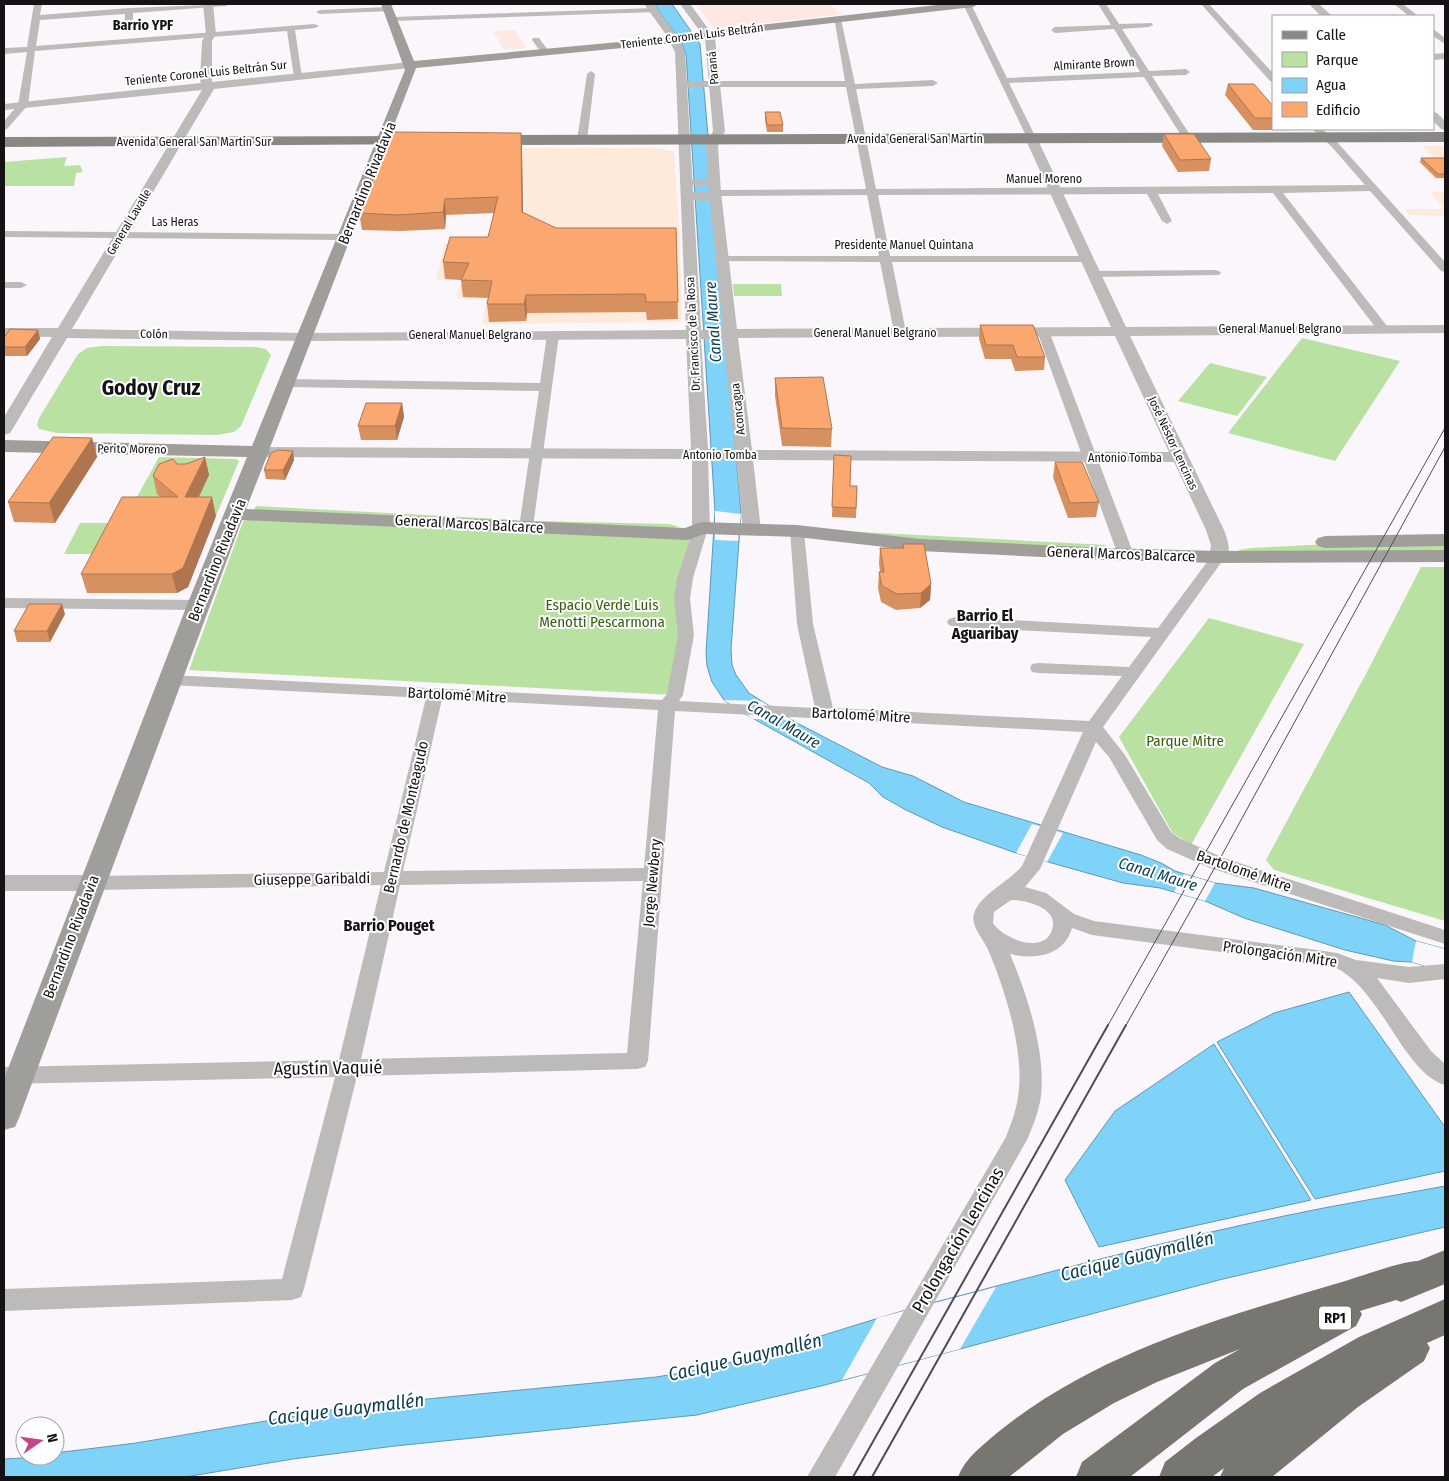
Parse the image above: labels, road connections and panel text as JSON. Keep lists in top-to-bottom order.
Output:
{
  "streets": {
    "highway": ["RP1"],
    "main road": [
      "Teniente Coronel Luis Beltrán",
      "Avenida General San Martín",
      "Avenida General San Martín Sur",
      "Bernardino Rivadavia",
      "Perito Moreno",
      "General Marcos Balcarce"
    ],
    "street": [
      "Almirante Brown",
      "Paraná",
      "Teniente Coronel Luis Beltrán Sur",
      "Manuel Moreno",
      "General Lavalle",
      "Las Heras",
      "Presidente Manuel Quintana",
      "General Manuel Belgrano",
      "Colón",
      "Dr. Francisco de la Rosa",
      "Aconcagua",
      "José Néstor Lencinas",
      "Antonio Tomba",
      "Bartolomé Mitre",
      "Bernardo de Monteagudo",
      "Giuseppe Garibaldi",
      "Jorge Newbery",
      "Prolongación Mitre",
      "Agustín Vaquié",
      "Prolongación Lencinas"
    ]
  },
  "crossings": [
    ["Teniente Coronel Luis Beltrán", "Paraná"],
    ["Teniente Coronel Luis Beltrán", "Teniente Coronel Luis Beltrán Sur"],
    ["Teniente Coronel Luis Beltrán", "Bernardino Rivadavia"],
    ["Teniente Coronel Luis Beltrán", "Dr. Francisco de la Rosa"],
    ["Paraná", "Avenida General San Martín"],
    ["Paraná", "Aconcagua"],
    ["Teniente Coronel Luis Beltrán Sur", "Bernardino Rivadavia"],
    ["Teniente Coronel Luis Beltrán Sur", "General Lavalle"],
    ["Avenida General San Martín", "Dr. Francisco de la Rosa"],
    ["Avenida General San Martín", "Aconcagua"],
    ["Avenida General San Martín", "José Néstor Lencinas"],
    ["Avenida General San Martín Sur", "Bernardino Rivadavia"],
    ["Avenida General San Martín Sur", "General Lavalle"],
    ["Manuel Moreno", "Dr. Francisco de la Rosa"],
    ["Manuel Moreno", "Aconcagua"],
    ["Manuel Moreno", "José Néstor Lencinas"],
    ["Bernardino Rivadavia", "Las Heras"],
    ["Bernardino Rivadavia", "General Manuel Belgrano"],
    ["Bernardino Rivadavia", "Colón"],
    ["Bernardino Rivadavia", "Perito Moreno"],
    ["Bernardino Rivadavia", "Antonio Tomba"],
    ["Bernardino Rivadavia", "General Marcos Balcarce"],
    ["Bernardino Rivadavia", "Bartolomé Mitre"],
    ["Bernardino Rivadavia", "Giuseppe Garibaldi"],
    ["Bernardino Rivadavia", "Agustín Vaquié"],
    ["General Lavalle", "Las Heras"],
    ["General Lavalle", "Colón"],
    ["Presidente Manuel Quintana", "Aconcagua"],
    ["Presidente Manuel Quintana", "José Néstor Lencinas"],
    ["General Manuel Belgrano", "Colón"],
    ["General Manuel Belgrano", "Dr. Francisco de la Rosa"],
    ["General Manuel Belgrano", "Aconcagua"],
    ["General Manuel Belgrano", "José Néstor Lencinas"],
    ["Dr. Francisco de la Rosa", "Antonio Tomba"],
    ["Dr. Francisco de la Rosa", "General Marcos Balcarce"],
    ["Aconcagua", "Antonio Tomba"],
    ["Aconcagua", "General Marcos Balcarce"],
    ["José Néstor Lencinas", "Antonio Tomba"],
    ["José Néstor Lencinas", "General Marcos Balcarce"],
    ["Perito Moreno", "Antonio Tomba"],
    ["Bartolomé Mitre", "Bernardo de Monteagudo"],
    ["Bartolomé Mitre", "Jorge Newbery"],
    ["Bernardo de Monteagudo", "Giuseppe Garibaldi"],
    ["Bernardo de Monteagudo", "Agustín Vaquié"],
    ["Giuseppe Garibaldi", "Jorge Newbery"],
    ["Jorge Newbery", "Agustín Vaquié"]
  ],
  "districts": [
    "Barrio YPF",
    "Godoy Cruz",
    "Barrio El Aguaribay",
    "Barrio Pouget"
  ],
  "water": ["Canal Maure", "Cacique Guaymallén"],
  "parks": ["Espacio Verde Luis Menotti Pescarmona", "Parque Mitre"],
  "legend": [
    "Calle",
    "Parque",
    "Agua",
    "Edificio"
  ],
  "north": "right"
}
